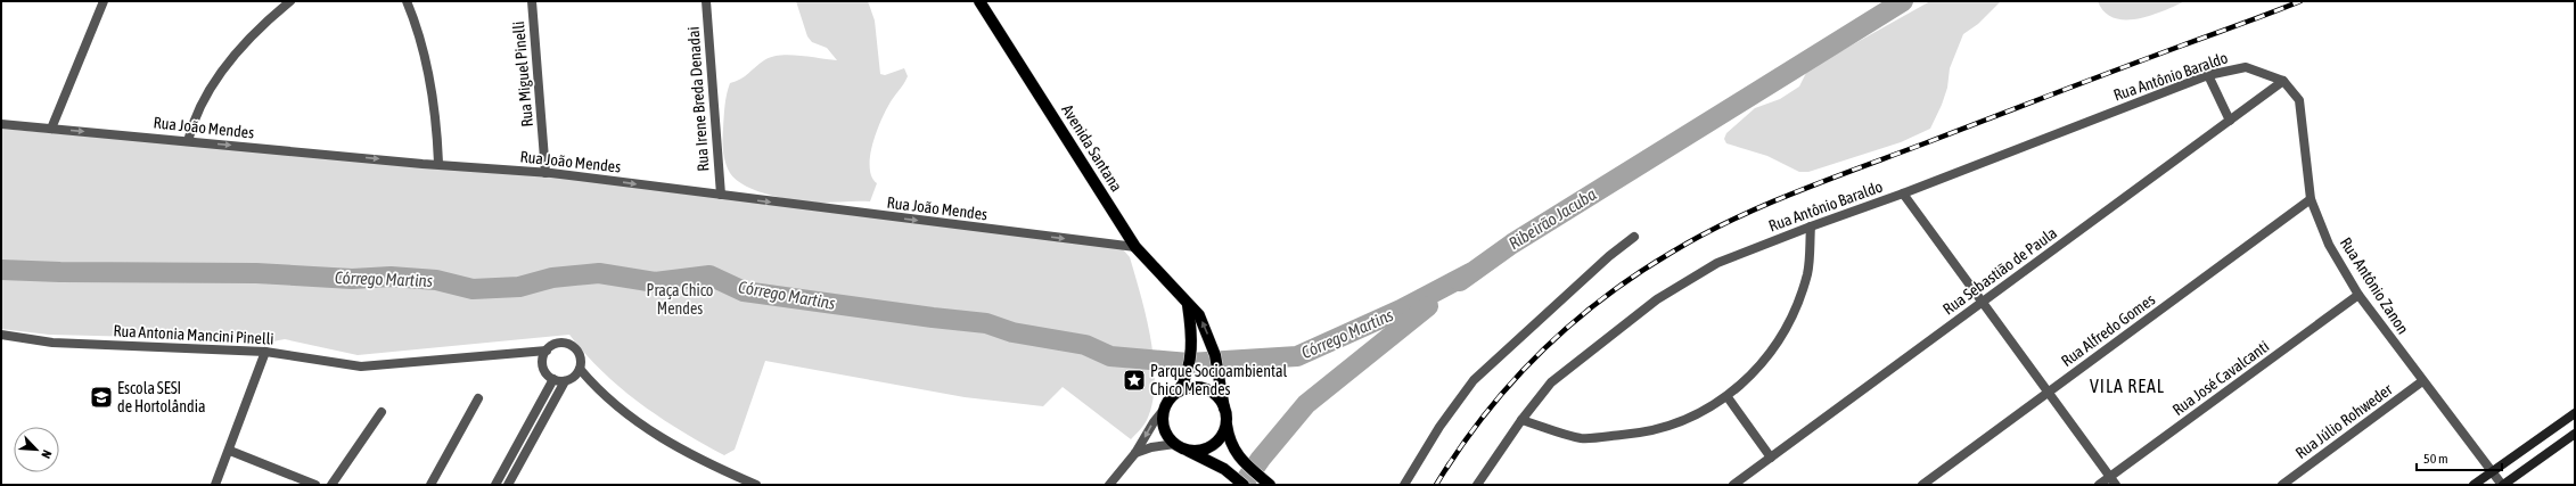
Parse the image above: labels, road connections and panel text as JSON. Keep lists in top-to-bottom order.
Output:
{
  "streets": {
    "main road": ["Avenida Santana"],
    "street": [
      "Rua Miguel Pinelli",
      "Rua Antônio Baraldo",
      "Rua Irene Breda Denadai",
      "Rua João Mendes",
      "Rua Sebastião de Paula",
      "Rua Antônio Zanon",
      "Rua Alfredo Gomes",
      "Rua Antonia Mancini Pinelli",
      "Rua José Cavalcanti",
      "Rua Júlio Rohweder"
    ]
  },
  "crossings": [
    ["Rua Miguel Pinelli", "Rua João Mendes"],
    ["Rua Antônio Baraldo", "Rua Antônio Zanon"],
    ["Rua Irene Breda Denadai", "Rua João Mendes"],
    ["Rua João Mendes", "Avenida Santana"],
    ["Rua Sebastião de Paula", "Rua Antônio Zanon"],
    ["Rua Antônio Zanon", "Rua Alfredo Gomes"],
    ["Rua Antônio Zanon", "Rua José Cavalcanti"],
    ["Rua Antônio Zanon", "Rua Júlio Rohweder"]
  ],
  "one_way": ["Rua João Mendes"],
  "districts": ["VILA REAL"],
  "water": ["Ribeirão Jacuba", "Córrego Martins"],
  "parks": ["Praça Chico Mendes"],
  "places": {
    "place": ["Parque Socioambiental Chico Mendes"],
    "school or university": ["Escola SESI de Hortolândia"]
  },
  "scale_bar": "50 m",
  "north": "bottom right"
}
